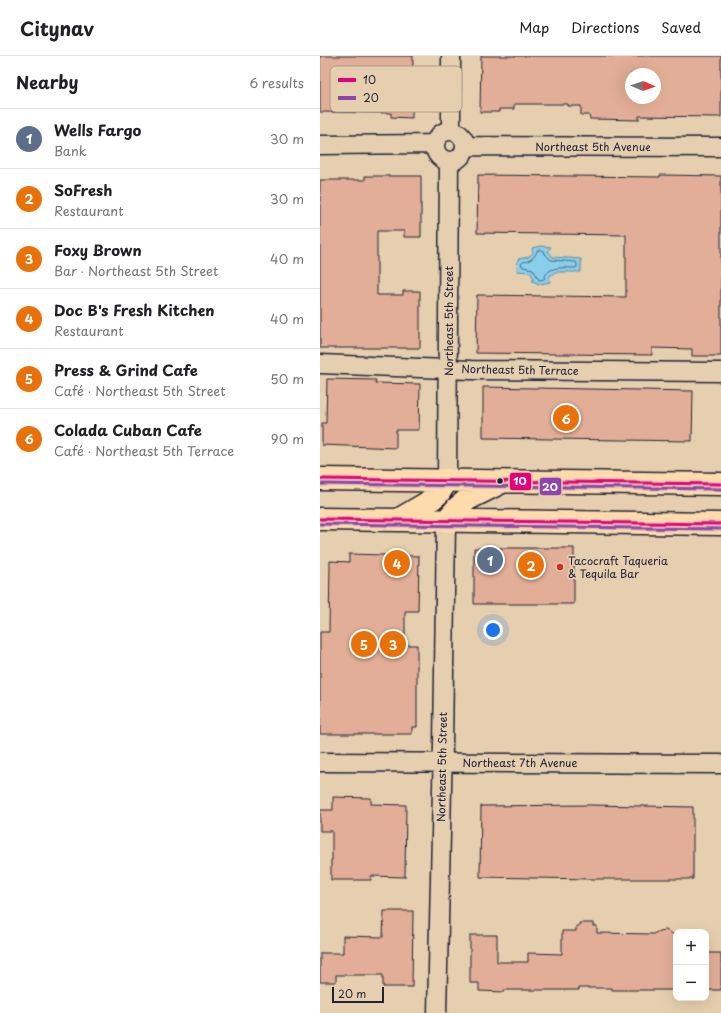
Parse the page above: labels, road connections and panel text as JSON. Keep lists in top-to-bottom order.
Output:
{
  "streets": {
    "street": [
      "Northeast 5th Avenue",
      "Northeast 5th Street",
      "Northeast 5th Terrace",
      "Northeast 7th Avenue"
    ]
  },
  "crossings": [
    ["Northeast 5th Avenue", "Northeast 5th Street"],
    ["Northeast 5th Street", "Northeast 5th Terrace"],
    ["Northeast 5th Street", "Northeast 7th Avenue"]
  ],
  "places": ["Tacocraft Taqueria & Tequila Bar"],
  "lines": ["transit line 10", "transit line 20"],
  "legend": ["10", "20"],
  "scale_bar": "20 m",
  "north": "right",
  "page": {
    "header": "Citynav",
    "nav": ["Map", "Directions", "Saved"],
    "heading": ["Nearby", "6 results"],
    "list": [
      {
        "mark": "1",
        "name": "Wells Fargo",
        "note": "Bank",
        "value": "30 m"
      },
      {
        "mark": "2",
        "name": "SoFresh",
        "note": "Restaurant",
        "value": "30 m"
      },
      {
        "mark": "3",
        "name": "Foxy Brown",
        "note": "Bar · Northeast 5th Street",
        "value": "40 m"
      },
      {
        "mark": "4",
        "name": "Doc B's Fresh Kitchen",
        "note": "Restaurant",
        "value": "40 m"
      },
      {
        "mark": "5",
        "name": "Press & Grind Cafe",
        "note": "Café · Northeast 5th Street",
        "value": "50 m"
      },
      {
        "mark": "6",
        "name": "Colada Cuban Cafe",
        "note": "Café · Northeast 5th Terrace",
        "value": "90 m"
      }
    ],
    "pins": [
      "6",
      "1",
      "4",
      "2",
      "3",
      "5"
    ],
    "map_buttons": ["+", "−"],
    "scale": "20 m"
  }
}
